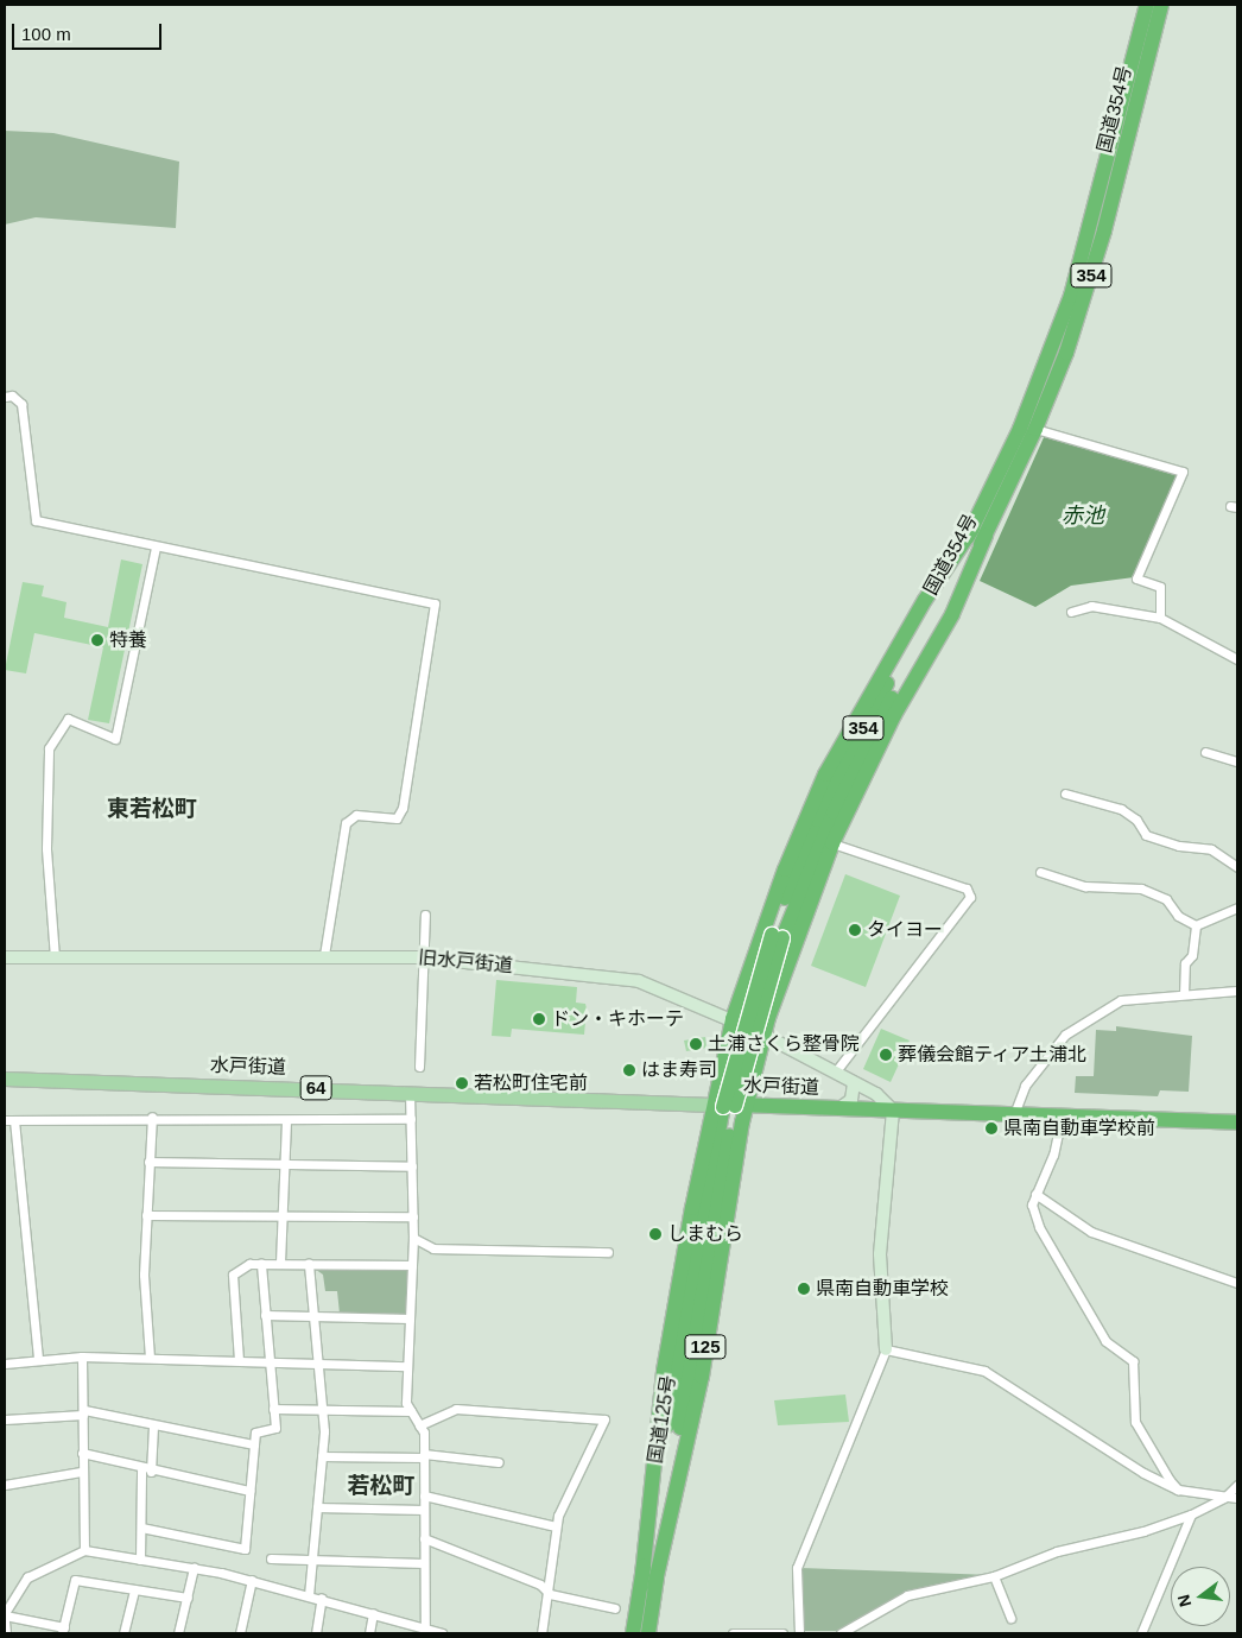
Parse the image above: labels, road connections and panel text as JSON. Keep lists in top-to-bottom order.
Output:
{
  "streets": {
    "highway": [
      "国道354号",
      "354",
      "水戸街道",
      "125",
      "国道125号"
    ],
    "main road": ["64"],
    "street": ["旧水戸街道"]
  },
  "crossings": [
    ["国道354号", "水戸街道"],
    ["国道354号", "125"],
    ["国道354号", "国道125号"],
    ["旧水戸街道", "水戸街道"],
    ["水戸街道", "125"],
    ["水戸街道", "国道125号"],
    ["125", "国道125号"]
  ],
  "districts": ["東若松町", "若松町"],
  "water": ["赤池"],
  "places": [
    "特養",
    "タイヨー",
    "ドン・キホーテ",
    "土浦さくら整骨院",
    "葬儀会館ティア土浦北",
    "はま寿司",
    "若松町住宅前",
    "県南自動車学校前",
    "しまむら",
    "県南自動車学校"
  ],
  "scale_bar": "100 m",
  "north": "left"
}
